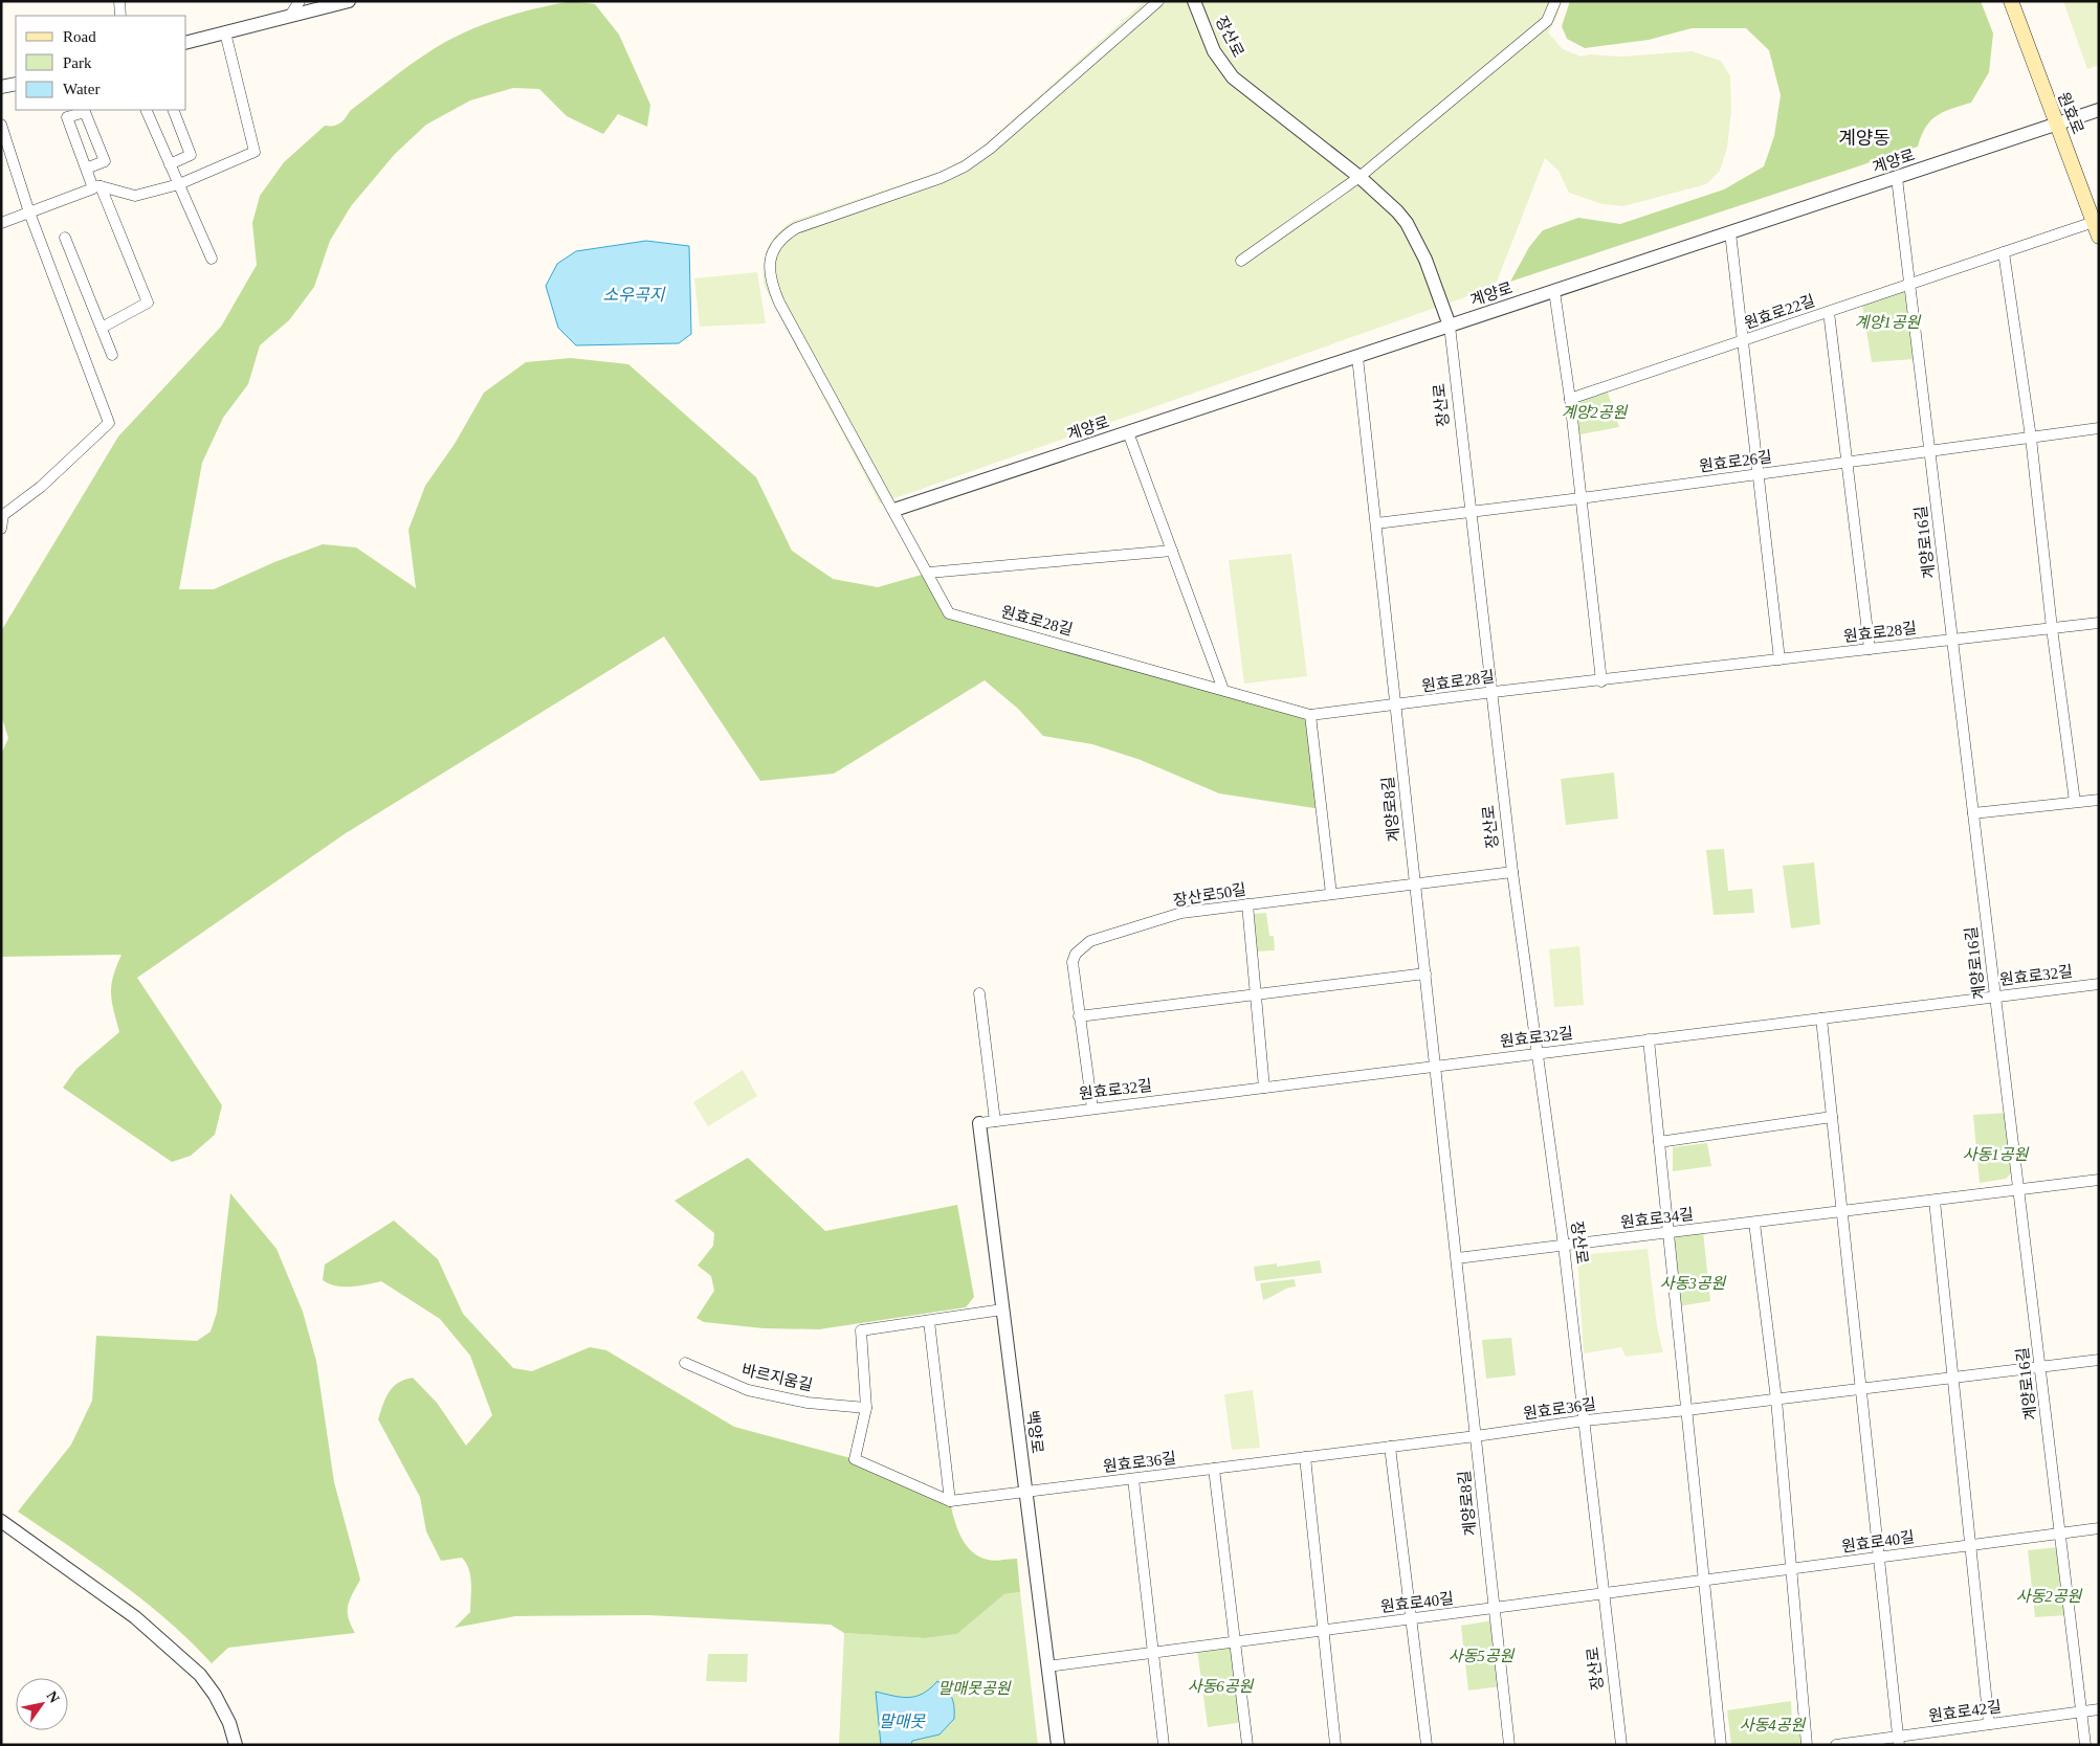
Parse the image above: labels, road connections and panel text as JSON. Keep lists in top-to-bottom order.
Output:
{
  "streets": {
    "main road": ["원효로"],
    "street": [
      "장산로",
      "계양로",
      "원효로22길",
      "원효로26길",
      "계양로16길",
      "원효로28길",
      "계양로8길",
      "장산로50길",
      "원효로32길",
      "원효로34길",
      "바르지움길",
      "원효로36길",
      "백양로",
      "원효로40길",
      "원효로42길"
    ]
  },
  "crossings": [
    ["장산로", "계양로"],
    ["장산로", "원효로26길"],
    ["장산로", "원효로28길"],
    ["장산로", "장산로50길"],
    ["장산로", "원효로32길"],
    ["장산로", "원효로34길"],
    ["장산로", "원효로36길"],
    ["장산로", "원효로40길"],
    ["원효로", "계양로"],
    ["원효로", "원효로22길"],
    ["계양로", "계양로16길"],
    ["계양로", "원효로28길"],
    ["계양로", "계양로8길"],
    ["원효로22길", "계양로16길"],
    ["원효로26길", "계양로16길"],
    ["원효로26길", "계양로8길"],
    ["계양로16길", "원효로28길"],
    ["계양로16길", "원효로32길"],
    ["계양로16길", "원효로34길"],
    ["계양로16길", "원효로36길"],
    ["계양로16길", "원효로40길"],
    ["계양로16길", "원효로42길"],
    ["원효로28길", "계양로8길"],
    ["계양로8길", "장산로50길"],
    ["계양로8길", "원효로32길"],
    ["계양로8길", "원효로36길"],
    ["계양로8길", "원효로40길"],
    ["장산로50길", "원효로32길"],
    ["원효로32길", "백양로"],
    ["원효로36길", "백양로"],
    ["백양로", "원효로40길"]
  ],
  "districts": ["계양동"],
  "water": ["소우곡지", "말매못"],
  "parks": [
    "계양1공원",
    "계양2공원",
    "사동1공원",
    "사동3공원",
    "사동2공원",
    "사동5공원",
    "사동6공원",
    "말매못공원",
    "사동4공원"
  ],
  "legend": ["Road", "Park", "Water"],
  "north": "top right"
}
